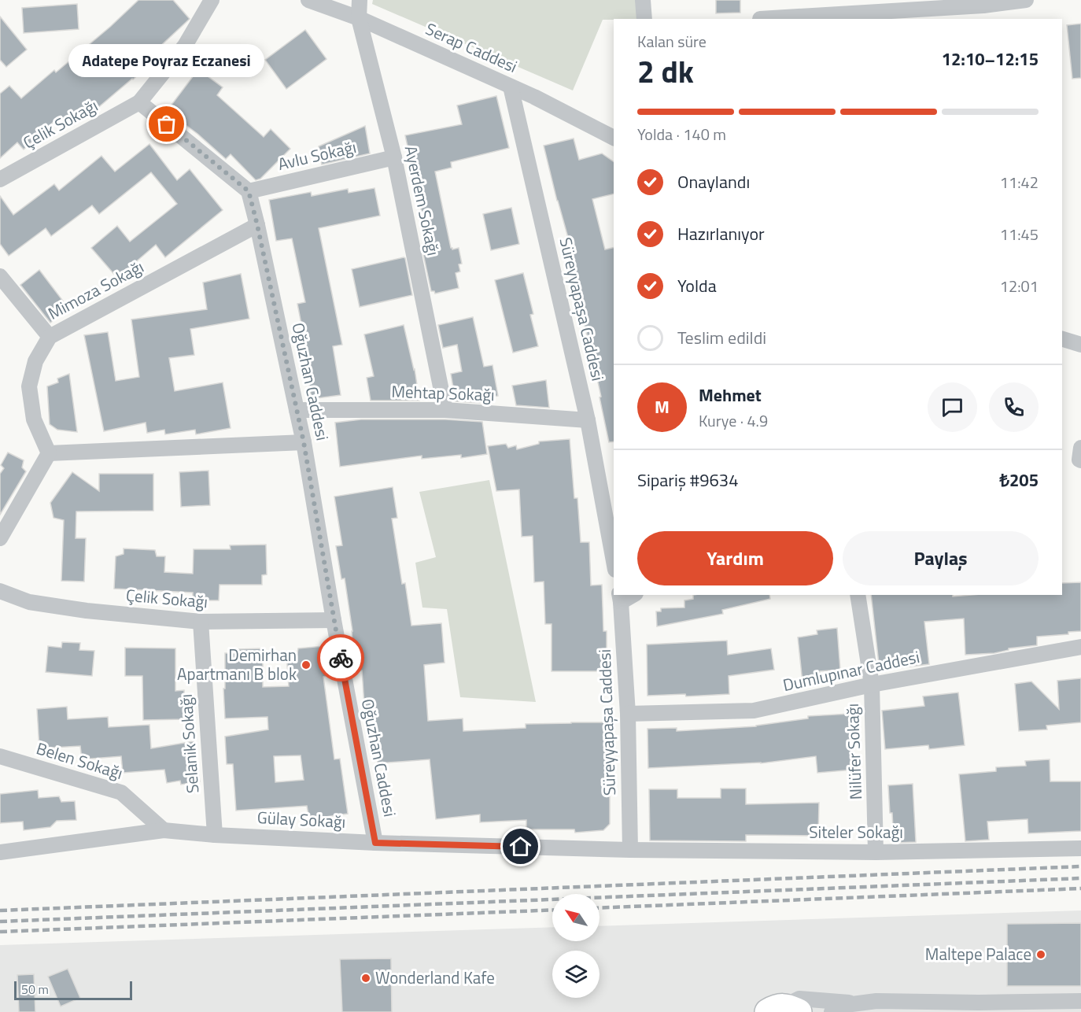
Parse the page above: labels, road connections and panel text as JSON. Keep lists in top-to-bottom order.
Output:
{
  "streets": {
    "street": [
      "Serap Caddesi",
      "Çelik Sokağı",
      "Avlu Sokağı",
      "Ayerdem Sokağı",
      "Mimoza Sokağı",
      "Süreyyapaşa Caddesi",
      "Oğuzhan Caddesi",
      "Mehtap Sokağı",
      "Dumlupınar Caddesi",
      "Selanik Sokağı",
      "Nilüfer Sokağı",
      "Belen Sokağı",
      "Gülay Sokağı",
      "Siteler Sokağı"
    ]
  },
  "crossings": [
    ["Serap Caddesi", "Ayerdem Sokağı"],
    ["Serap Caddesi", "Süreyyapaşa Caddesi"],
    ["Çelik Sokağı", "Oğuzhan Caddesi"],
    ["Çelik Sokağı", "Selanik Sokağı"],
    ["Avlu Sokağı", "Ayerdem Sokağı"],
    ["Avlu Sokağı", "Oğuzhan Caddesi"],
    ["Ayerdem Sokağı", "Mehtap Sokağı"],
    ["Mimoza Sokağı", "Oğuzhan Caddesi"],
    ["Süreyyapaşa Caddesi", "Mehtap Sokağı"],
    ["Süreyyapaşa Caddesi", "Dumlupınar Caddesi"],
    ["Süreyyapaşa Caddesi", "Gülay Sokağı"],
    ["Süreyyapaşa Caddesi", "Siteler Sokağı"],
    ["Oğuzhan Caddesi", "Mehtap Sokağı"],
    ["Oğuzhan Caddesi", "Gülay Sokağı"],
    ["Dumlupınar Caddesi", "Nilüfer Sokağı"],
    ["Selanik Sokağı", "Gülay Sokağı"],
    ["Nilüfer Sokağı", "Siteler Sokağı"],
    ["Belen Sokağı", "Gülay Sokağı"],
    ["Gülay Sokağı", "Siteler Sokağı"]
  ],
  "places": [
    "Adatepe Poyraz Eczanesi",
    "Demirhan Apartmanı B blok",
    "Maltepe Palace",
    "Wonderland Kafe"
  ],
  "scale_bar": "50 m",
  "north": "top left",
  "page": {
    "heading": ["2 dk", "Kalan süre", "12:10–12:15"],
    "panel": [
      "Mehmet",
      "Kurye · 4.9",
      "Sipariş #9634",
      "₺205"
    ],
    "bubble": "Adatepe Poyraz Eczanesi",
    "bar": "Yolda · 140 m",
    "list": [
      ["Onaylandı", "11:42"],
      ["Hazırlanıyor", "11:45"],
      ["Yolda", "12:01"],
      "Teslim edildi"
    ],
    "round": "M",
    "buttons": ["Yardım", "Paylaş"],
    "scale": "50 m"
  }
}
